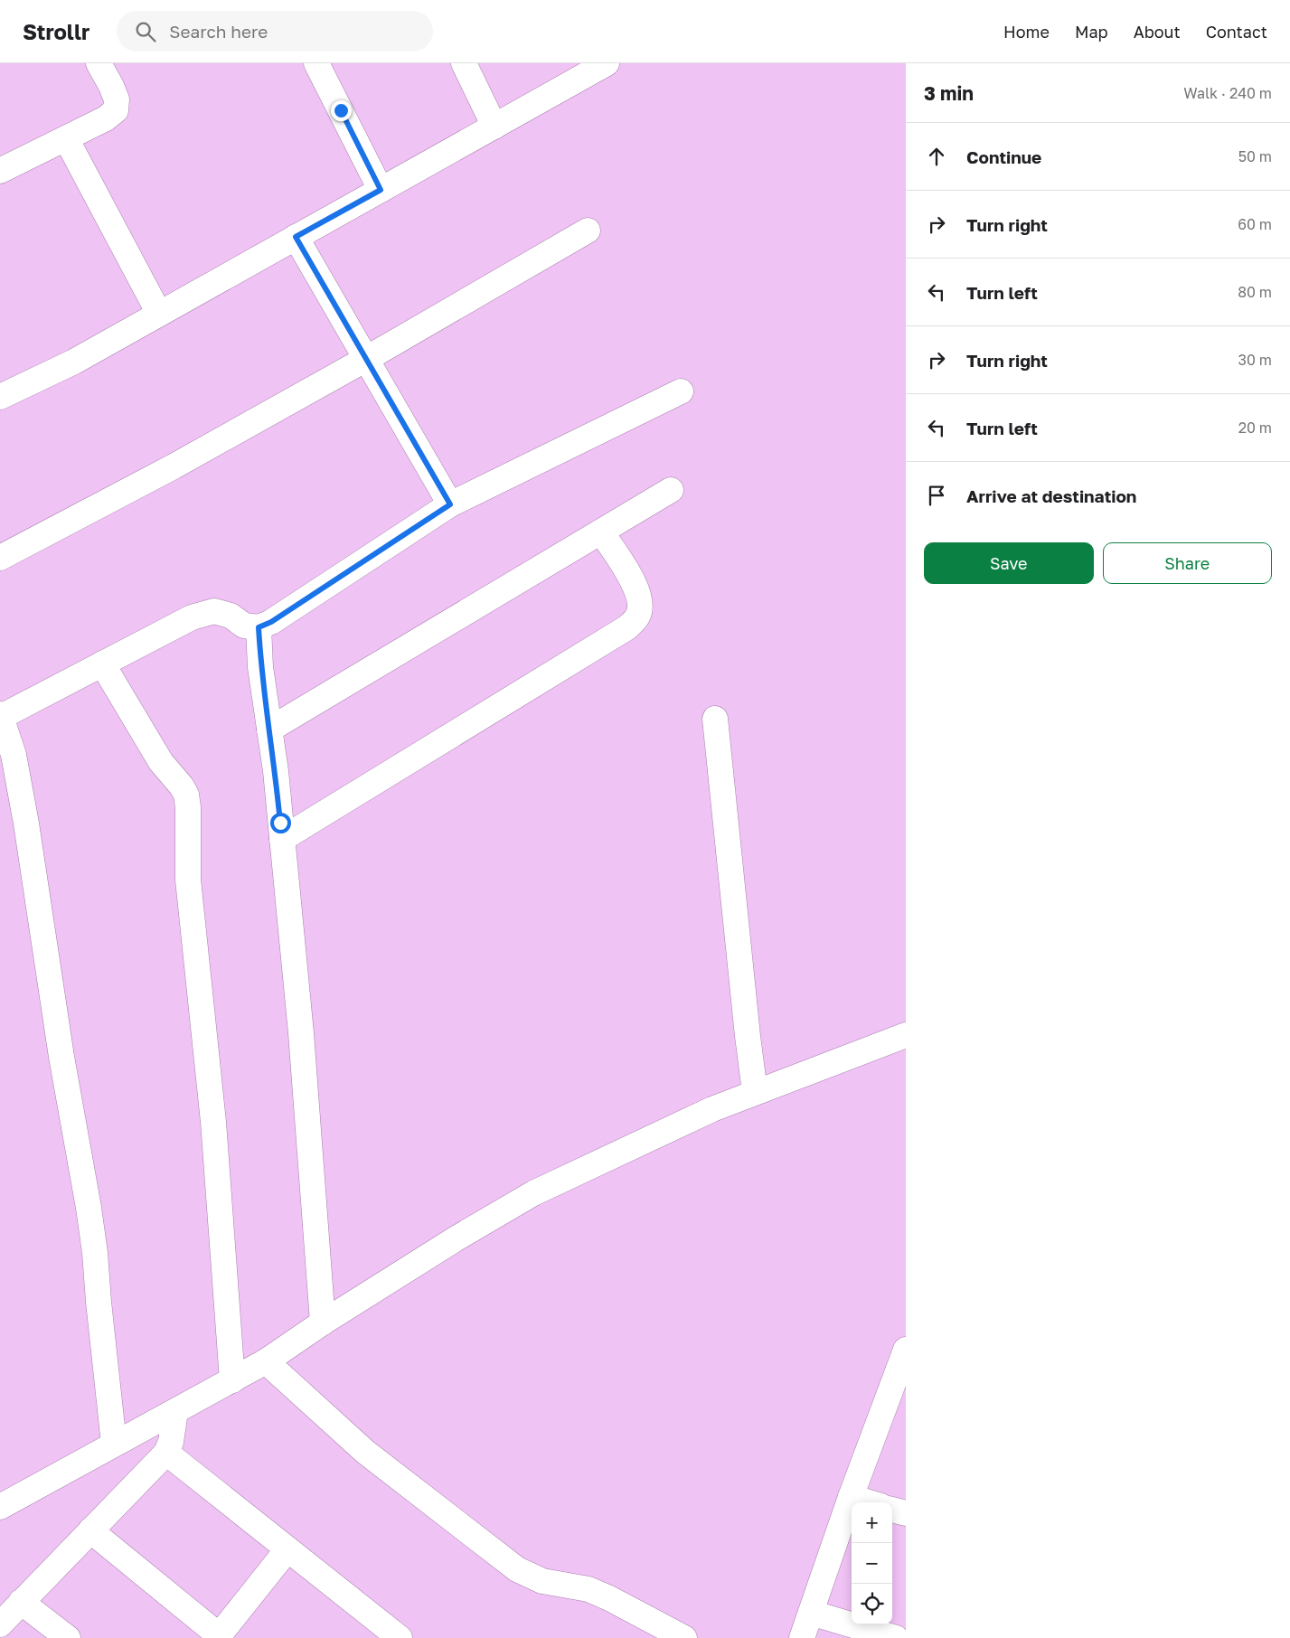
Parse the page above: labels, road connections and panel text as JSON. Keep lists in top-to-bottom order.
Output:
{
  "page": {
    "header": "Strollr",
    "search": "Search here",
    "nav": [
      "Home",
      "Map",
      "About",
      "Contact"
    ],
    "heading": ["3 min", "Walk · 240 m"],
    "list": [
      ["Continue", "50 m"],
      ["Turn right", "60 m"],
      ["Turn left", "80 m"],
      ["Turn right", "30 m"],
      ["Turn left", "20 m"],
      "Arrive at destination"
    ],
    "buttons": ["Save", "Share"],
    "map_buttons": ["+", "−"]
  }
}
